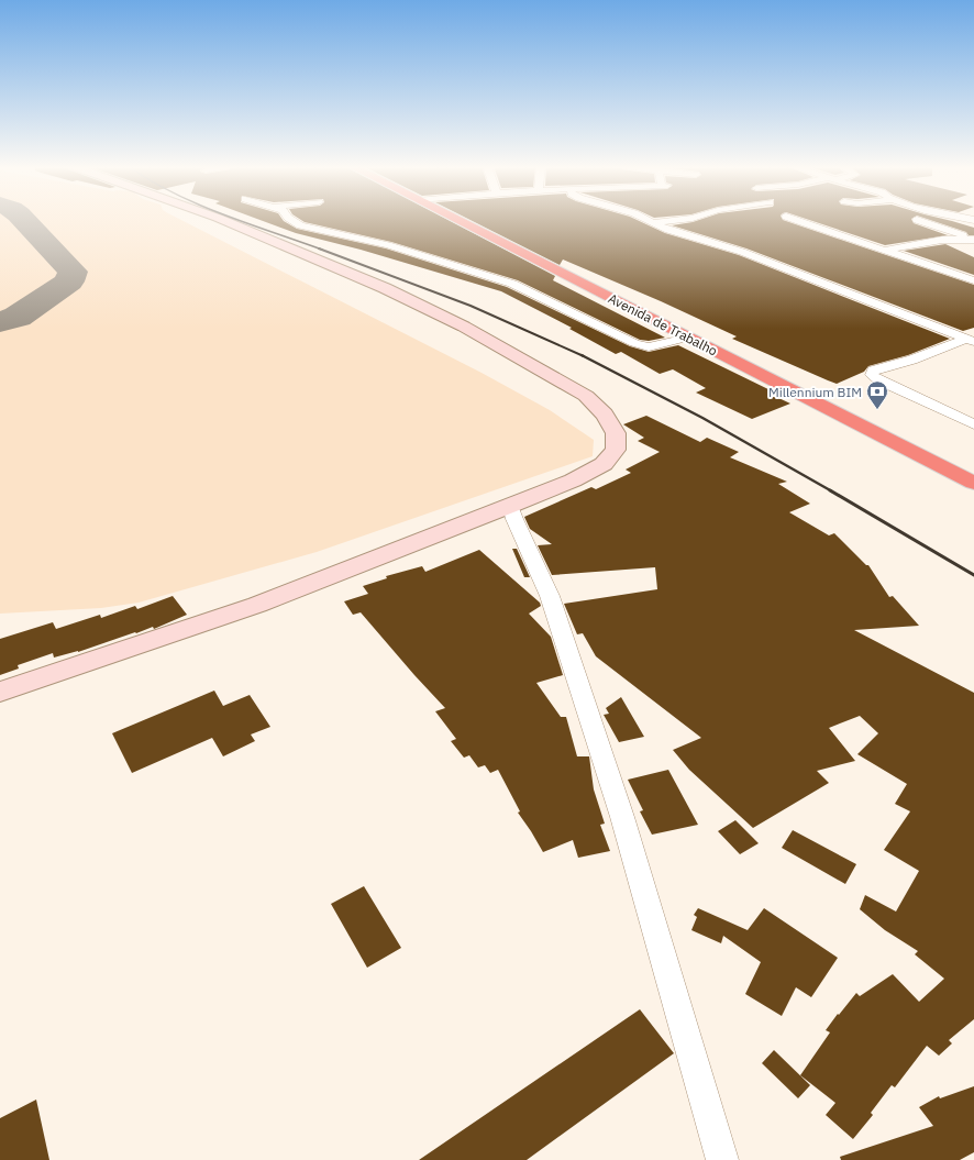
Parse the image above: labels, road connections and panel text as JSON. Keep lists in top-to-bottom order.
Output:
{
  "streets": {
    "highway": ["Avenida de Trabalho"]
  },
  "places": {
    "bank": ["Millennium BIM"]
  }
}
